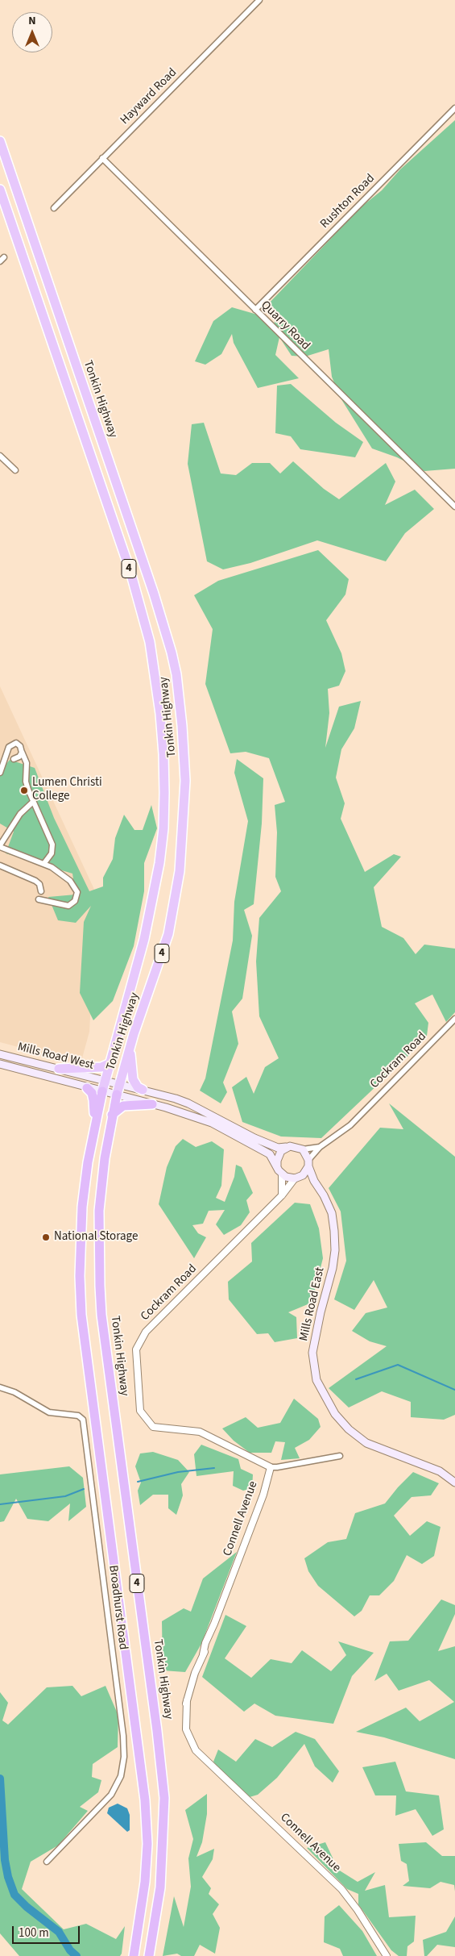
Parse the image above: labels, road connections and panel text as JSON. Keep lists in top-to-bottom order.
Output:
{
  "streets": {
    "highway": ["Tonkin Highway", "4"],
    "main road": ["Mills Road West", "Mills Road East"],
    "street": [
      "Hayward Road",
      "Rushton Road",
      "Quarry Road",
      "Cockram Road",
      "Connell Avenue",
      "Broadhurst Road"
    ]
  },
  "crossings": [
    ["Hayward Road", "Quarry Road"],
    ["Rushton Road", "Quarry Road"],
    ["Tonkin Highway", "Mills Road West"],
    ["Cockram Road", "Mills Road East"],
    ["Cockram Road", "Connell Avenue"]
  ],
  "places": ["Lumen Christi College", "National Storage"],
  "scale_bar": "100 m",
  "north": "top"
}
